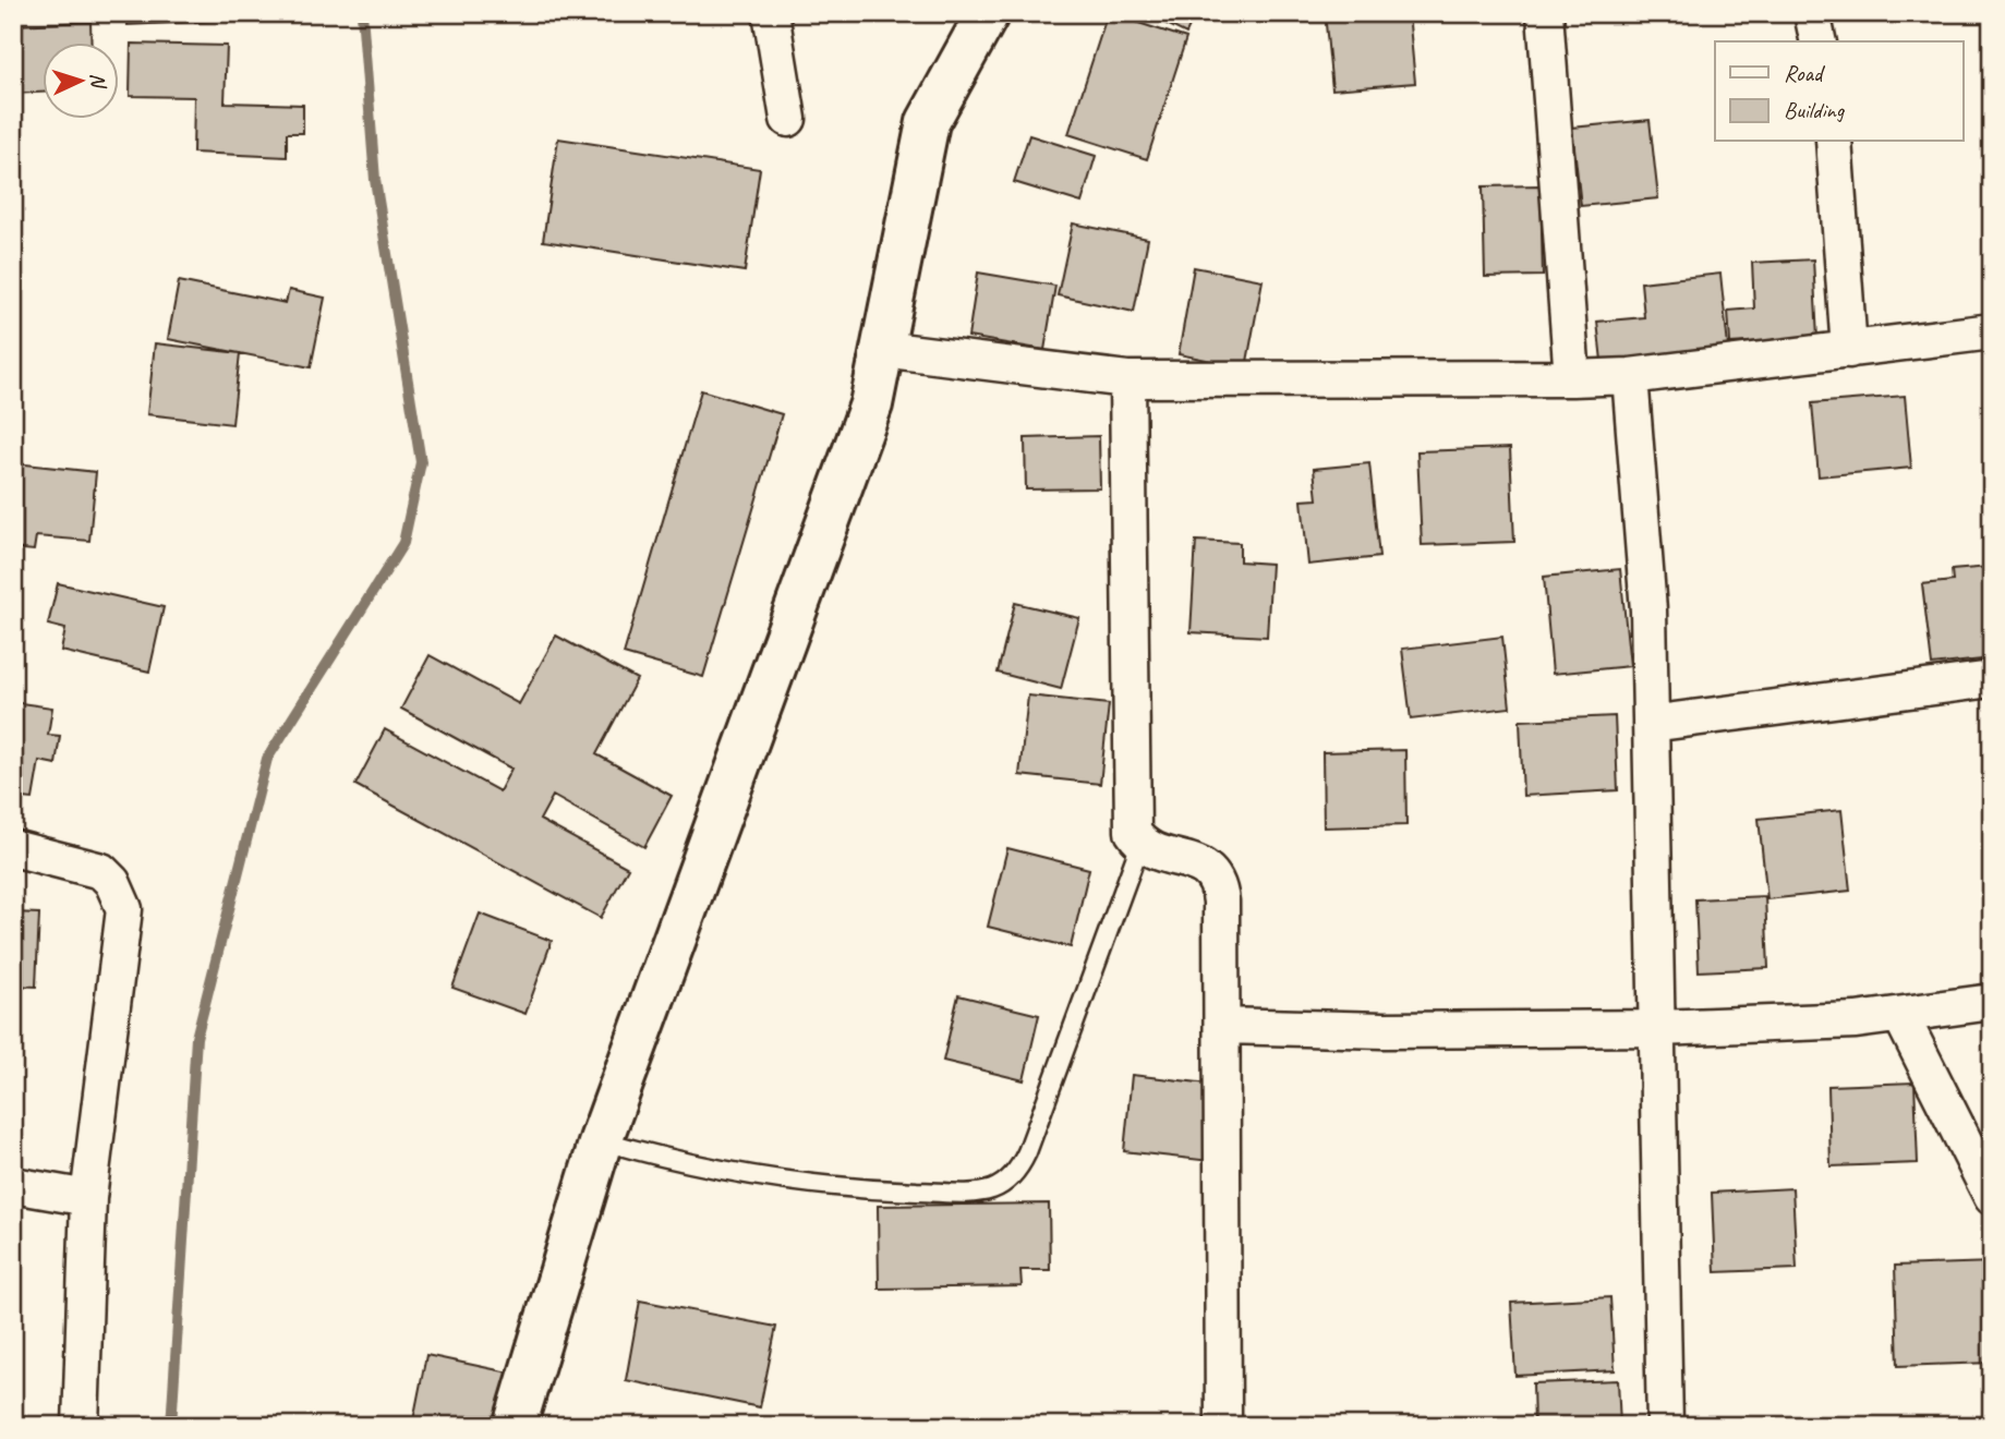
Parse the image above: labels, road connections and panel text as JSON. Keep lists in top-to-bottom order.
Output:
{
  "legend": ["Road", "Building"],
  "north": "right"
}
